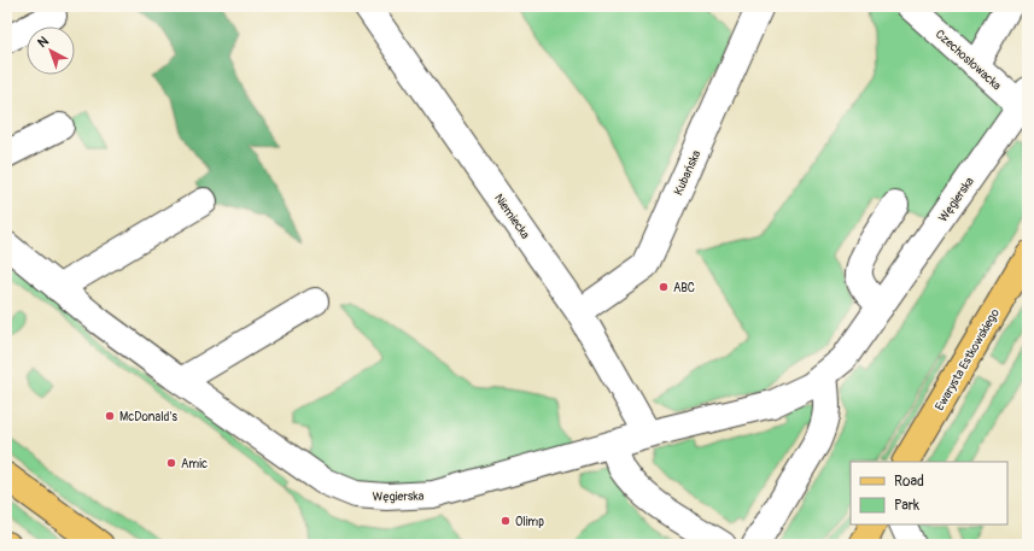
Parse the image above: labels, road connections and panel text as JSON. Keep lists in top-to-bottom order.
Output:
{
  "streets": {
    "main road": ["Ewarysta Estkowskiego"],
    "street": [
      "Czechosłowacka",
      "Kubańska",
      "Węgierska",
      "Niemiecka"
    ]
  },
  "crossings": [
    ["Czechosłowacka", "Węgierska"],
    ["Kubańska", "Niemiecka"],
    ["Węgierska", "Niemiecka"]
  ],
  "places": [
    "ABC",
    "McDonald's",
    "Amic",
    "Olimp"
  ],
  "legend": ["Road", "Park"],
  "north": "top left"
}
